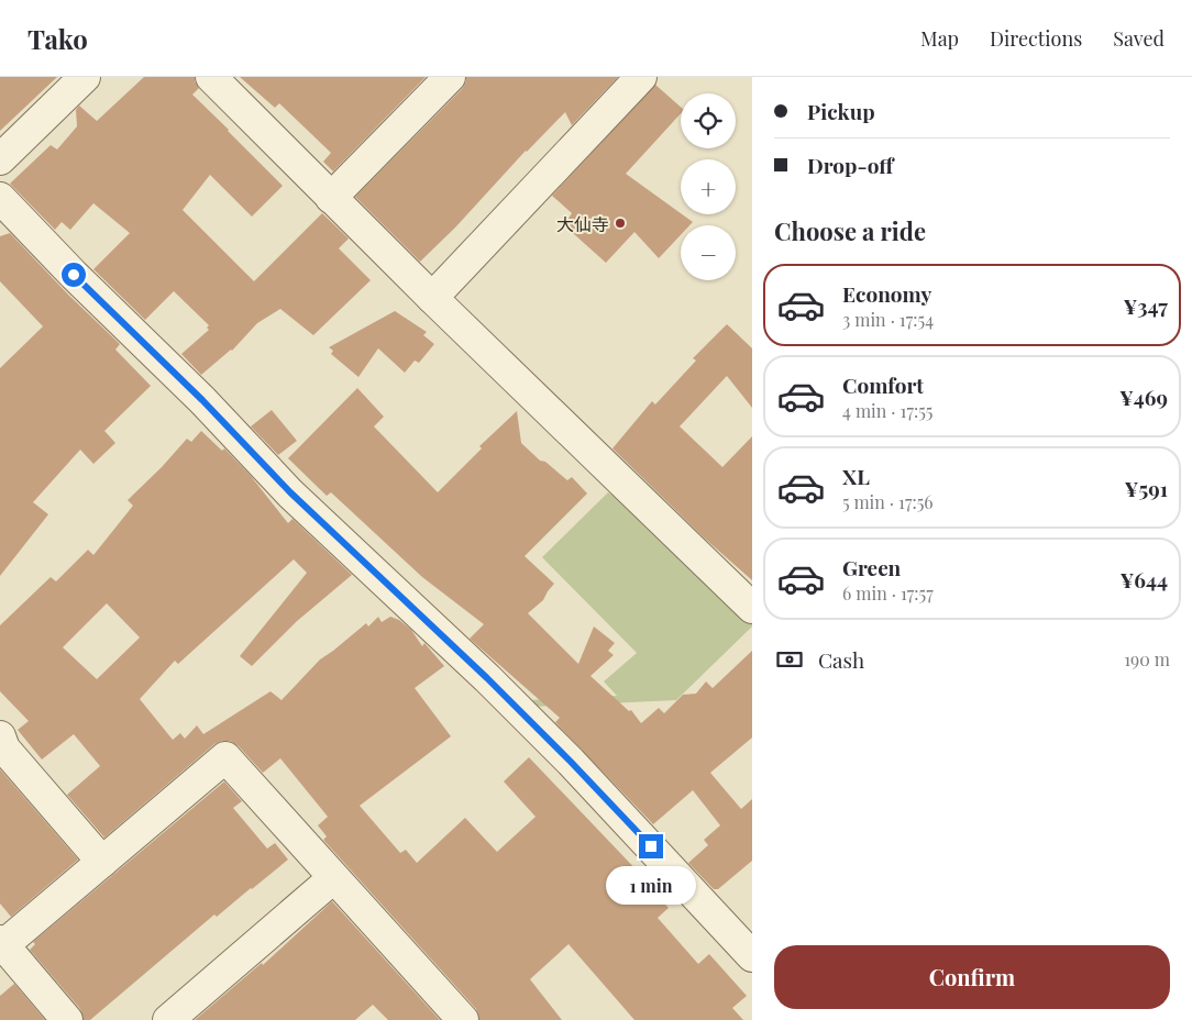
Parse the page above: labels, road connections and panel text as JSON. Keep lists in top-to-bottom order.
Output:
{
  "places": ["大仙寺"],
  "page": {
    "header": "Tako",
    "nav": ["Map", "Directions", "Saved"],
    "banner": ["Pickup", "Drop-off"],
    "map_buttons": ["+", "−"],
    "heading": "Choose a ride",
    "list": [
      {
        "name": "Economy",
        "note": "3 min · 17:54",
        "value": "¥347"
      },
      {
        "name": "Comfort",
        "note": "4 min · 17:55",
        "value": "¥469"
      },
      {
        "name": "XL",
        "note": "5 min · 17:56",
        "value": "¥591"
      },
      {
        "name": "Green",
        "note": "6 min · 17:57",
        "value": "¥644"
      }
    ],
    "pay": ["Cash", "190 m"],
    "bubble": "1 min",
    "buttons": "Confirm"
  }
}
